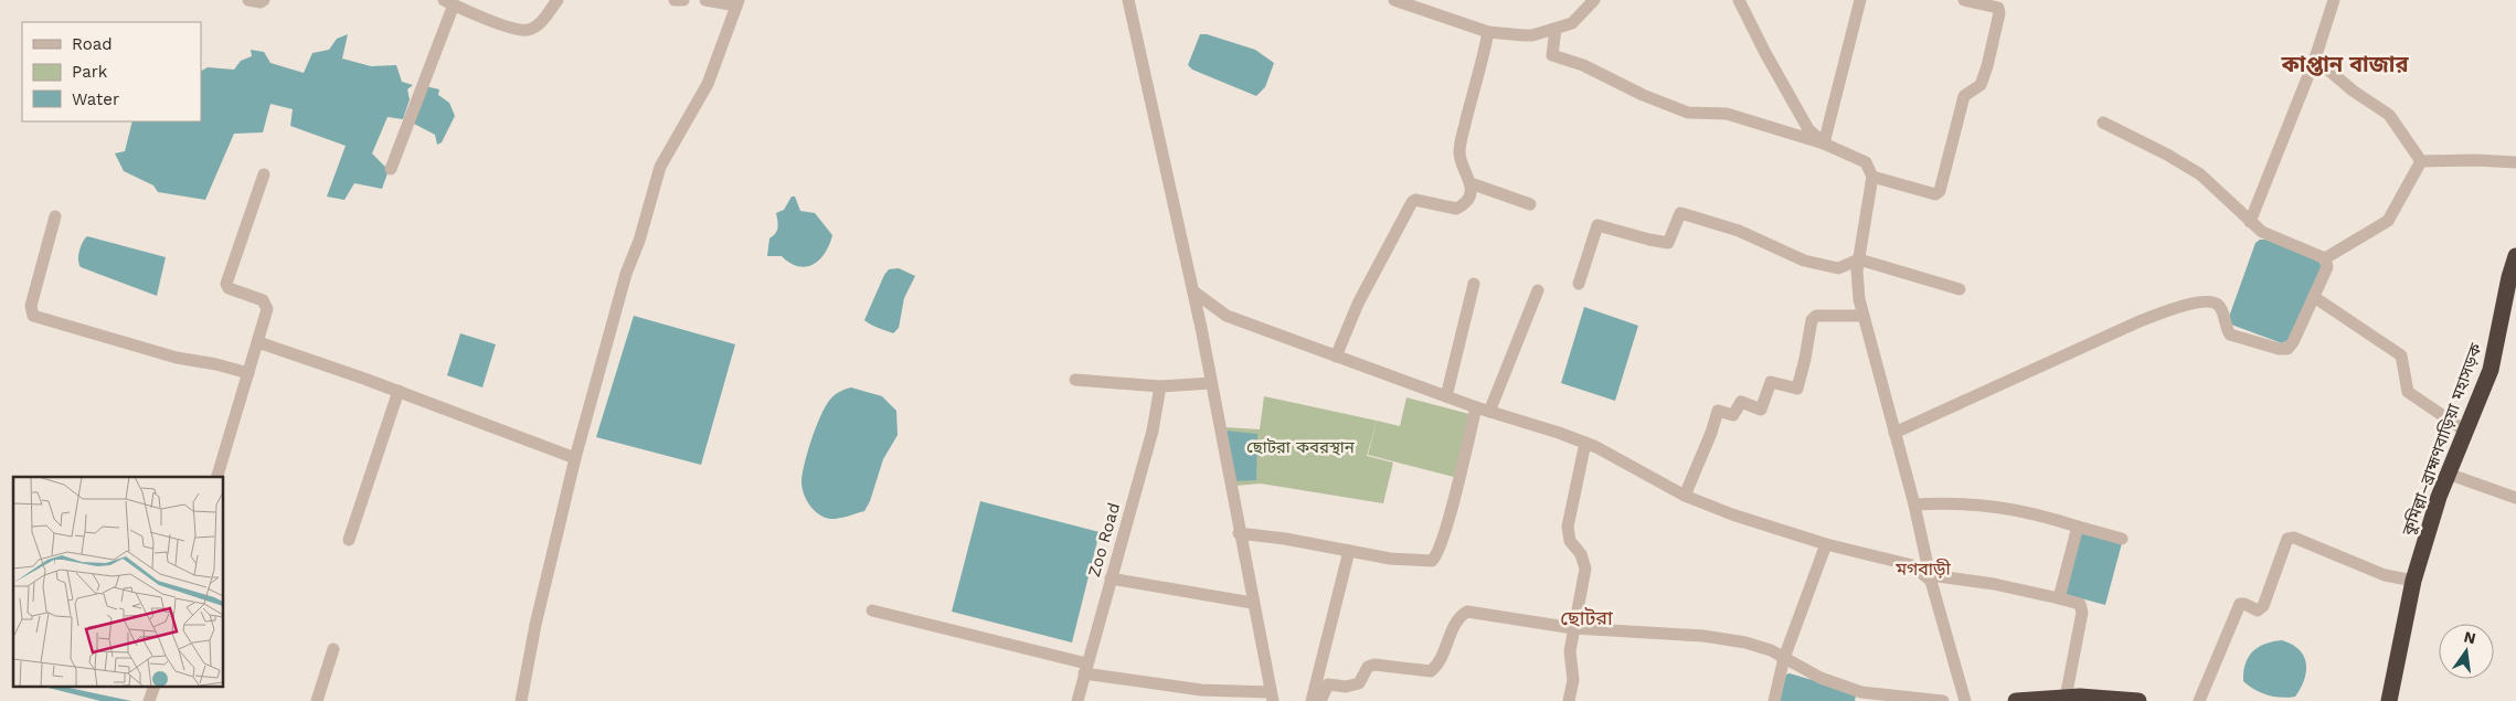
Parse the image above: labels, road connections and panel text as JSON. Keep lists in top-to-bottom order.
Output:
{
  "streets": {
    "highway": ["কুমিল্লা–ব্রাহ্মণবাড়িয়া মহাসড়ক"],
    "street": ["Zoo Road"]
  },
  "districts": ["কাপ্তান বাজার", "মগবাড়ী", "ছোটরা"],
  "parks": ["ছোটরা কবরস্থান"],
  "legend": ["Road", "Park", "Water"],
  "north": "top"
}
